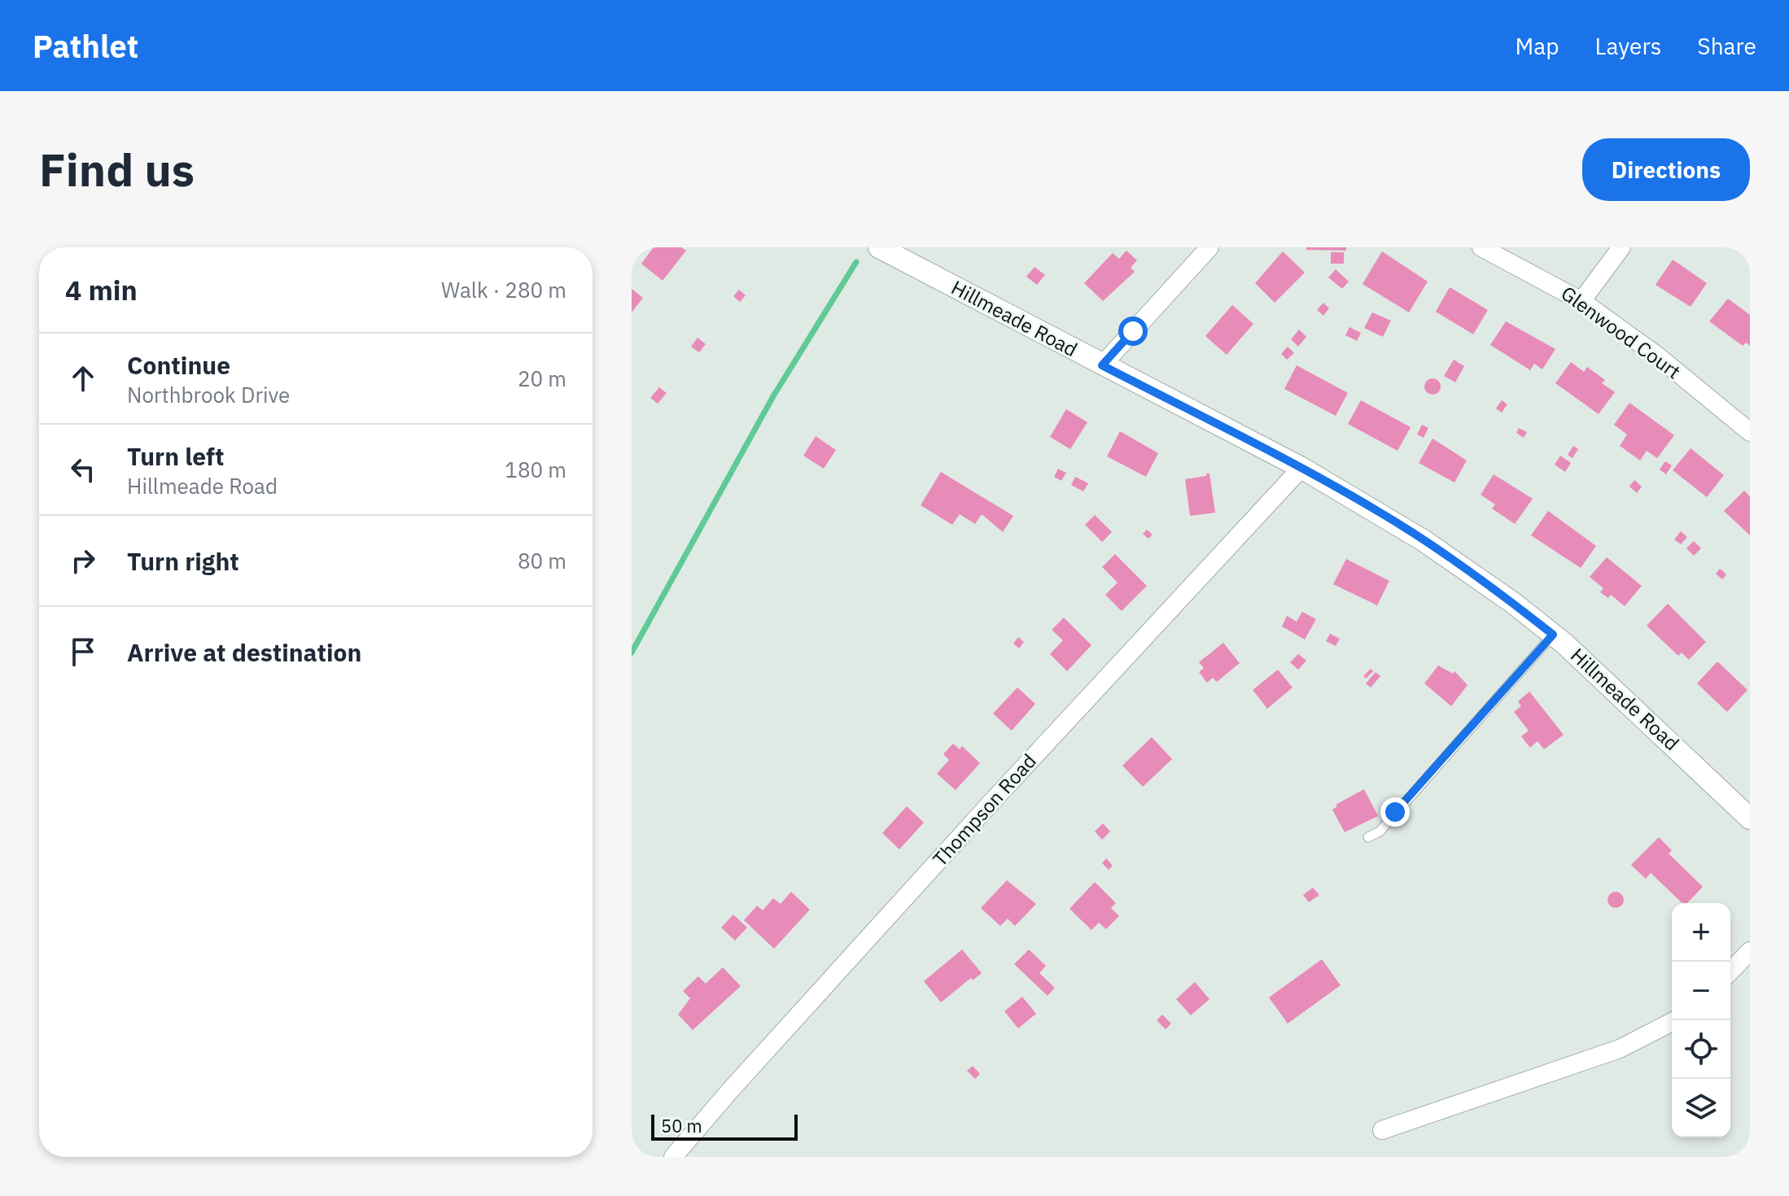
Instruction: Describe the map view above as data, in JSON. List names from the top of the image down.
{
  "streets": {
    "street": ["Hillmeade Road", "Glenwood Court", "Thompson Road"]
  },
  "crossings": [
    ["Hillmeade Road", "Thompson Road"]
  ],
  "scale_bar": "50 m",
  "page": {
    "header": "Pathlet",
    "nav": ["Map", "Layers", "Share"],
    "buttons": "Directions",
    "title": "Find us",
    "heading": ["4 min", "Walk · 280 m"],
    "list": [
      ["Continue", "Northbrook Drive", "20 m"],
      ["Turn left", "Hillmeade Road", "180 m"],
      ["Turn right", "80 m"],
      "Arrive at destination"
    ],
    "map_buttons": ["+", "−"],
    "scale": "50 m"
  }
}
